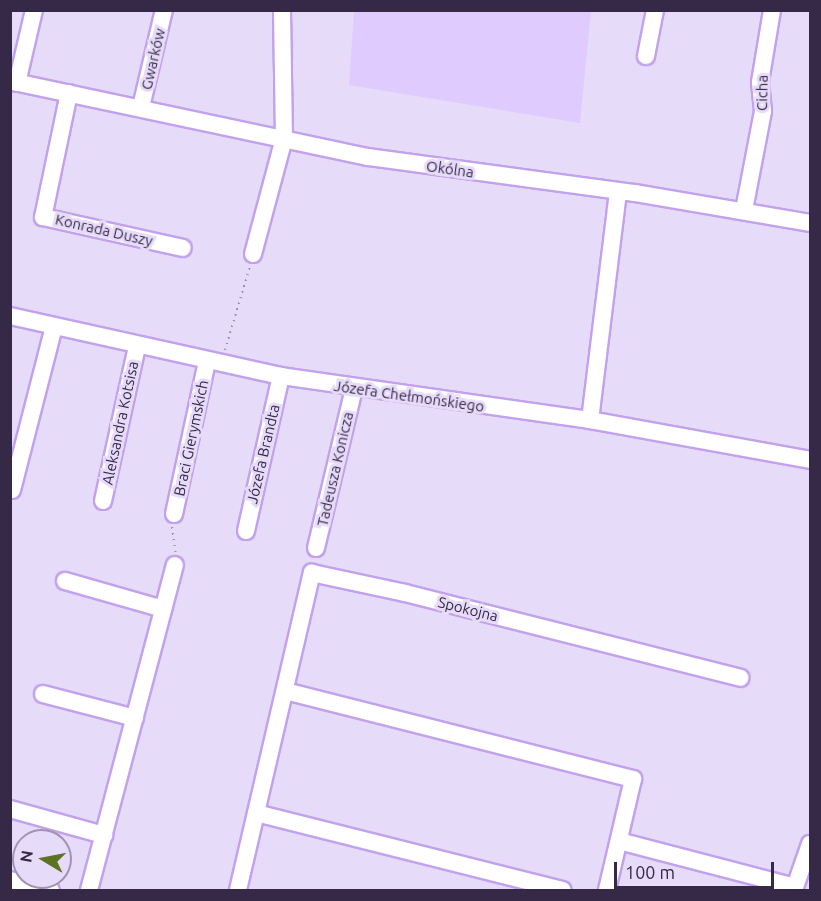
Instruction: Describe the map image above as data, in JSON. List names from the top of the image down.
{
  "streets": {
    "street": [
      "Gwarków",
      "Cicha",
      "Okólna",
      "Konrada Duszy",
      "Józefa Chełmońskiego",
      "Aleksandra Kotsisa",
      "Braci Gierymskich",
      "Józefa Brandta",
      "Tadeusza Konicza",
      "Spokojna"
    ]
  },
  "crossings": [
    ["Gwarków", "Okólna"],
    ["Cicha", "Okólna"],
    ["Okólna", "Konrada Duszy"],
    ["Józefa Chełmońskiego", "Aleksandra Kotsisa"],
    ["Józefa Chełmońskiego", "Braci Gierymskich"],
    ["Józefa Chełmońskiego", "Józefa Brandta"],
    ["Józefa Chełmońskiego", "Tadeusza Konicza"]
  ],
  "scale_bar": "100 m",
  "north": "left"
}
